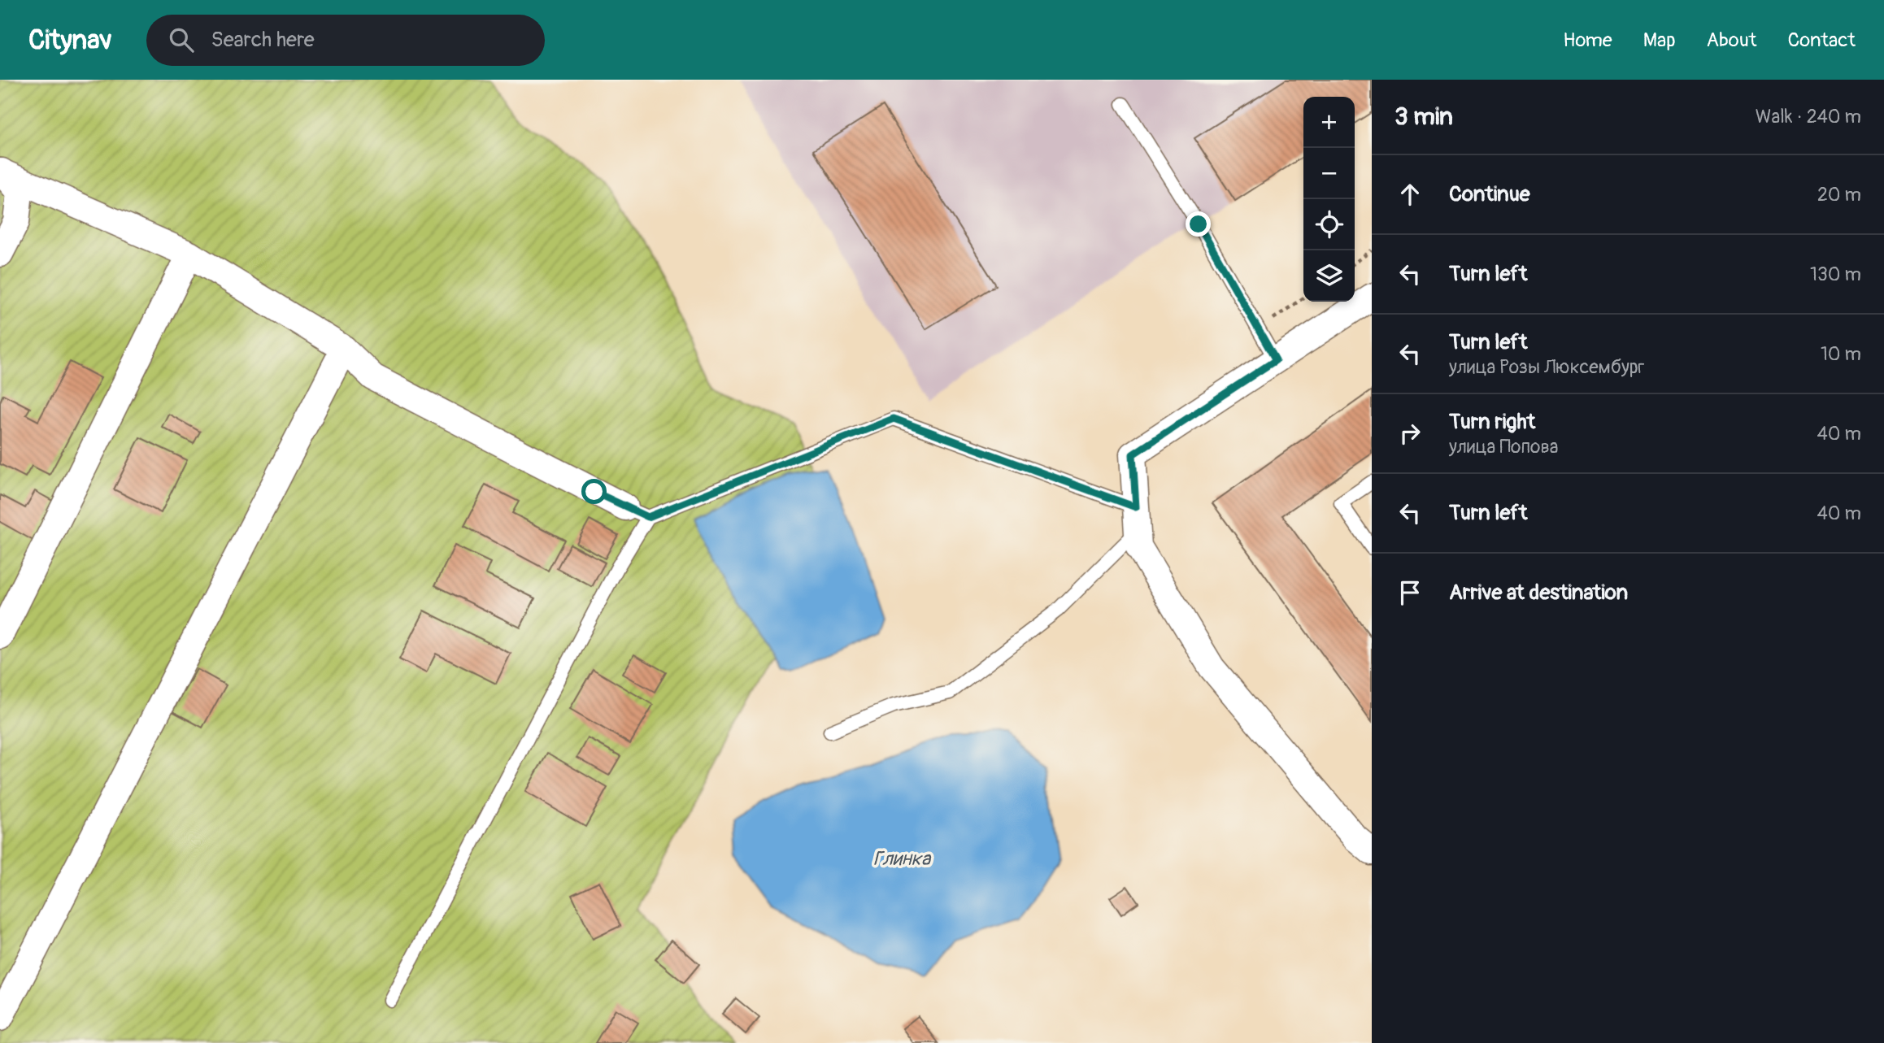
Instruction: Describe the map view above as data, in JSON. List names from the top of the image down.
{
  "water": ["Глинка"],
  "page": {
    "header": "Citynav",
    "search": "Search here",
    "nav": [
      "Home",
      "Map",
      "About",
      "Contact"
    ],
    "heading": ["3 min", "Walk · 240 m"],
    "map_buttons": ["+", "−"],
    "list": [
      ["Continue", "20 m"],
      ["Turn left", "130 m"],
      ["Turn left", "улица Розы Люксембург", "10 m"],
      ["Turn right", "улица Попова", "40 m"],
      ["Turn left", "40 m"],
      "Arrive at destination"
    ]
  }
}
